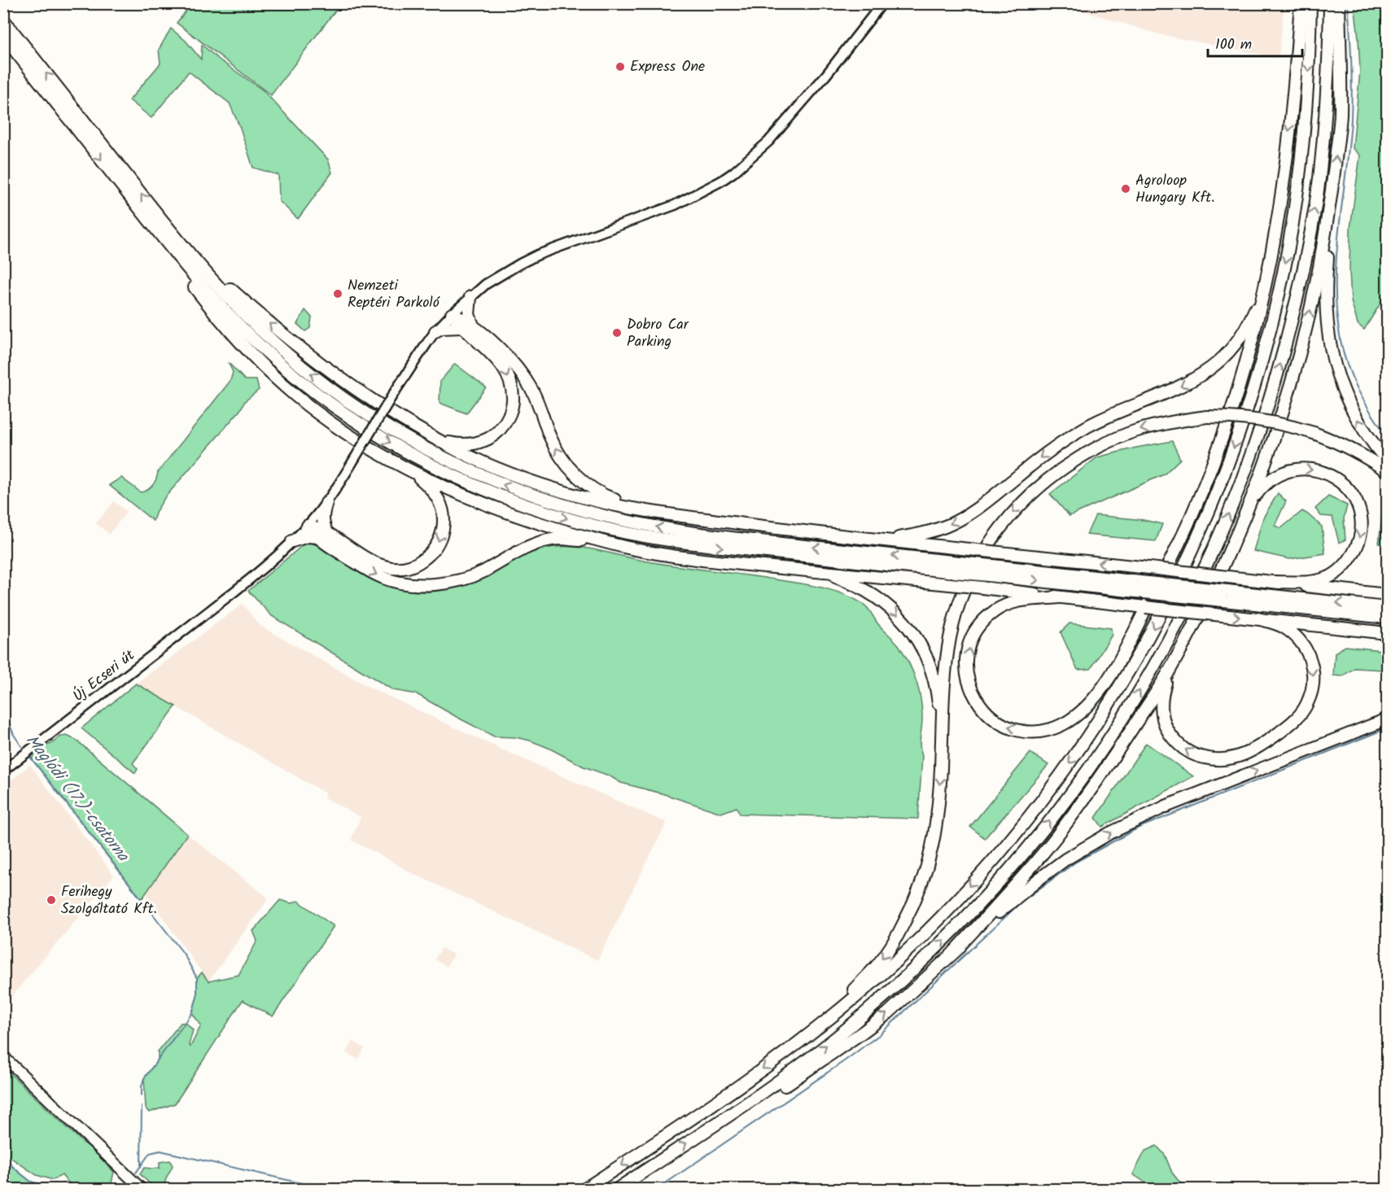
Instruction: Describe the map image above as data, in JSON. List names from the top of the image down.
{
  "streets": {
    "main road": ["Új Ecseri út"]
  },
  "water": ["Maglódi (17.)-csatorna"],
  "places": [
    "Express One",
    "Agroloop Hungary Kft.",
    "Nemzeti Reptéri Parkoló",
    "Dobro Car Parking",
    "Ferihegy Szolgáltató Kft."
  ],
  "scale_bar": "100 m"
}
